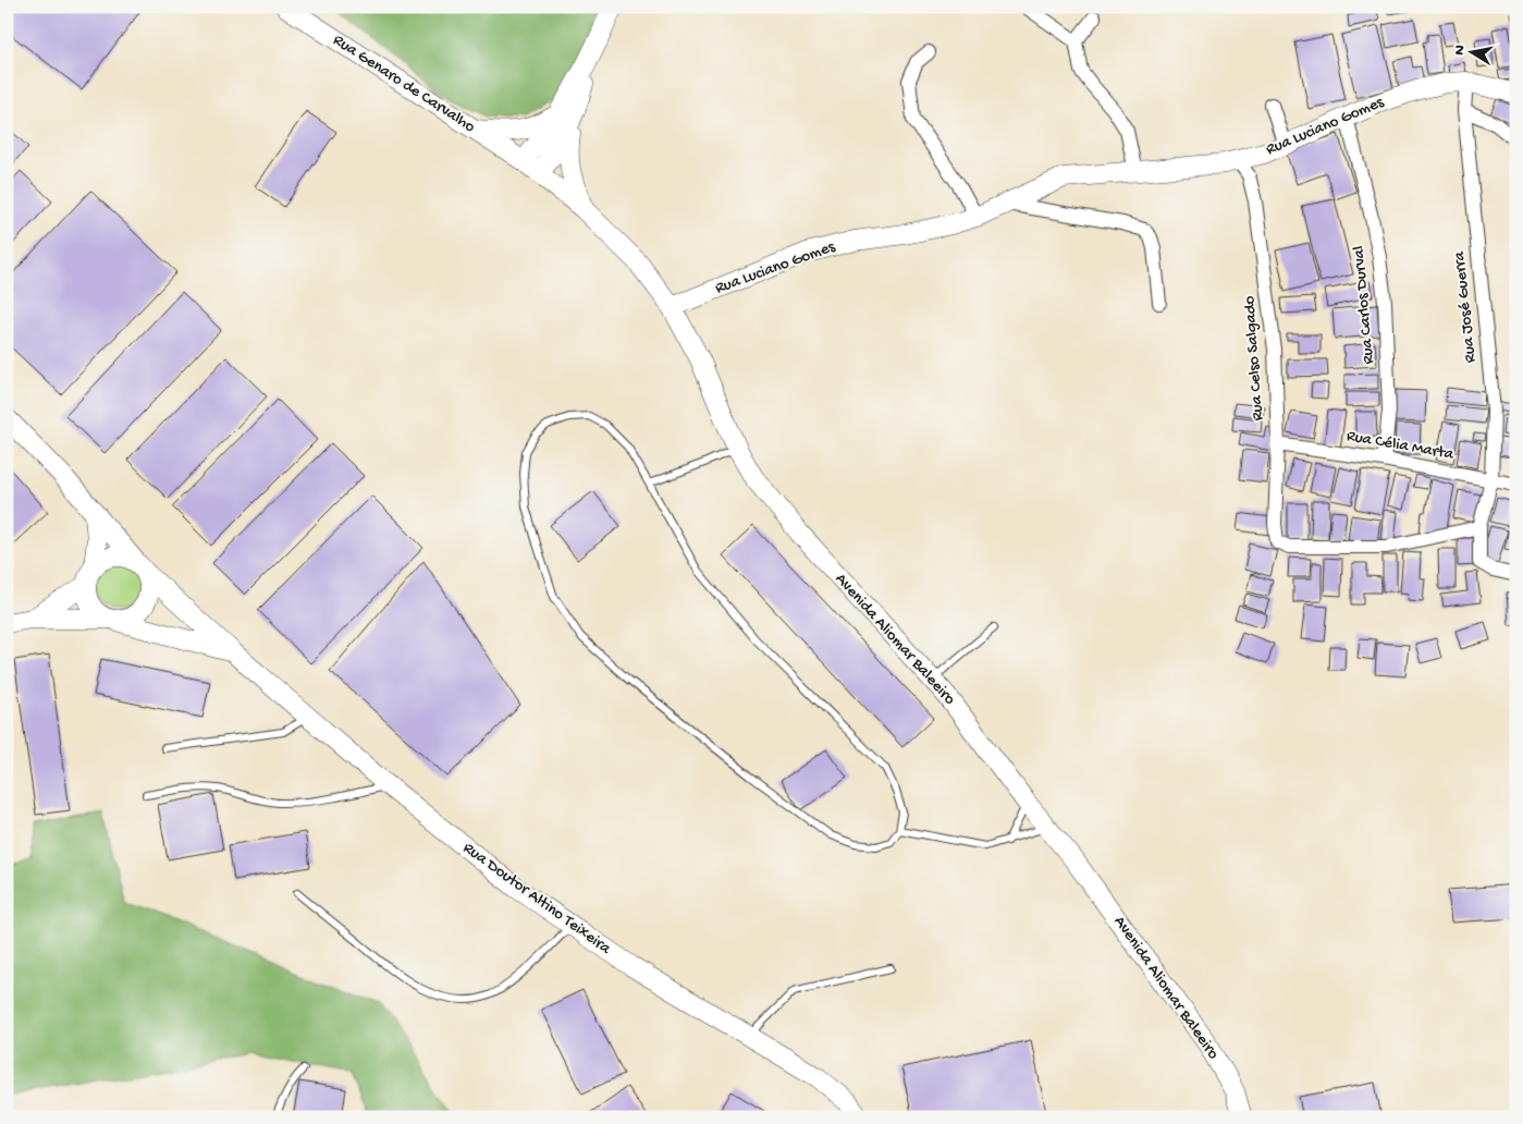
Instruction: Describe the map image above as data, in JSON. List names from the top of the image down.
{
  "streets": {
    "street": [
      "Rua Genaro de Carvalho",
      "Rua Luciano Gomes",
      "Rua Carlos Durval",
      "Rua José Guerra",
      "Rua Celso Salgado",
      "Rua Célia Marta",
      "Avenida Aliomar Baleeiro",
      "Rua Doutor Altino Teixeira"
    ]
  },
  "crossings": [
    ["Rua Genaro de Carvalho", "Avenida Aliomar Baleeiro"],
    ["Rua Luciano Gomes", "Rua Carlos Durval"],
    ["Rua Luciano Gomes", "Rua José Guerra"],
    ["Rua Luciano Gomes", "Rua Celso Salgado"],
    ["Rua Luciano Gomes", "Avenida Aliomar Baleeiro"],
    ["Rua Carlos Durval", "Rua Célia Marta"],
    ["Rua José Guerra", "Rua Celso Salgado"],
    ["Rua José Guerra", "Rua Célia Marta"],
    ["Rua Celso Salgado", "Rua Célia Marta"]
  ],
  "north": "left"
}
